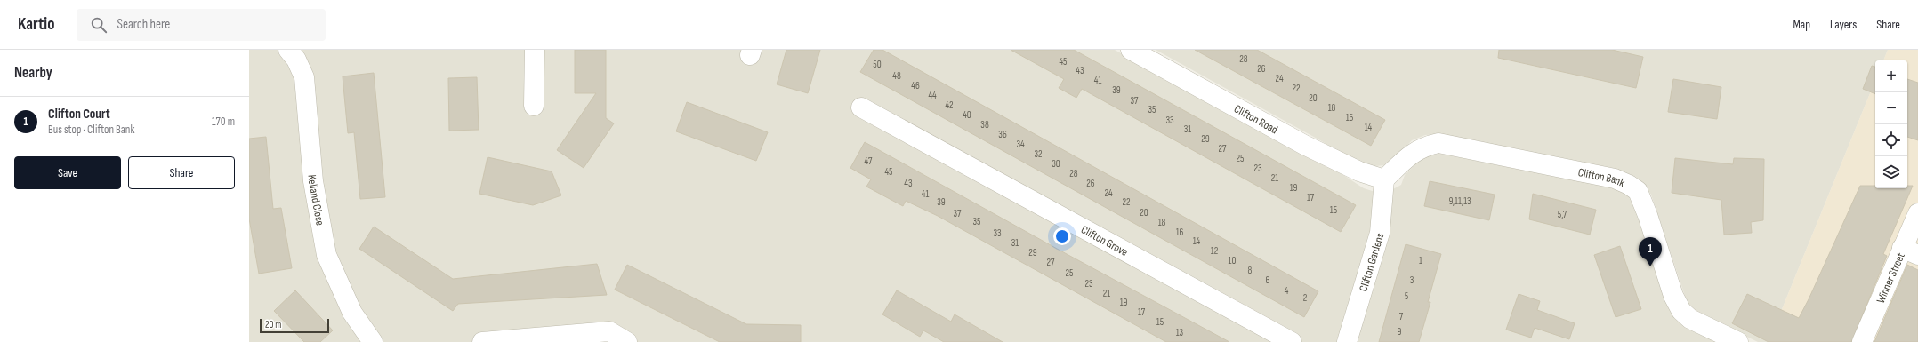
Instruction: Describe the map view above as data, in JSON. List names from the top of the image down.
{
  "streets": {
    "street": [
      "Clifton Road",
      "Clifton Bank",
      "Kelland Close",
      "Clifton Grove",
      "Clifton Gardens",
      "Winner Street"
    ]
  },
  "crossings": [
    ["Clifton Road", "Clifton Bank"],
    ["Clifton Road", "Clifton Gardens"],
    ["Clifton Bank", "Clifton Gardens"]
  ],
  "house_numbers": [
    "28",
    "45",
    "50",
    "26",
    "43",
    "48",
    "24",
    "41",
    "46",
    "22",
    "39",
    "44",
    "20",
    "37",
    "42",
    "18",
    "35",
    "40",
    "16",
    "33",
    "38",
    "14",
    "31",
    "36",
    "29",
    "34",
    "27",
    "32",
    "25",
    "47",
    "30",
    "23",
    "45",
    "28",
    "21",
    "43",
    "26",
    "19",
    "24",
    "41",
    "17",
    "9,11,13",
    "39",
    "22",
    "15",
    "20",
    "37",
    "5,7",
    "35",
    "18",
    "16",
    "33",
    "14",
    "31",
    "12",
    "29",
    "10",
    "1",
    "27",
    "8",
    "25",
    "6",
    "3",
    "23",
    "4",
    "21",
    "5",
    "2",
    "19",
    "17",
    "7",
    "15",
    "9",
    "13"
  ],
  "scale_bar": "20 m",
  "page": {
    "header": "Kartio",
    "search": "Search here",
    "nav": ["Map", "Layers", "Share"],
    "heading": "Nearby",
    "map_buttons": ["+", "−"],
    "list": [
      {
        "mark": "1",
        "name": "Clifton Court",
        "note": "Bus stop · Clifton Bank",
        "value": "170 m"
      }
    ],
    "buttons": ["Save", "Share"],
    "pins": "1",
    "scale": "20 m"
  }
}
